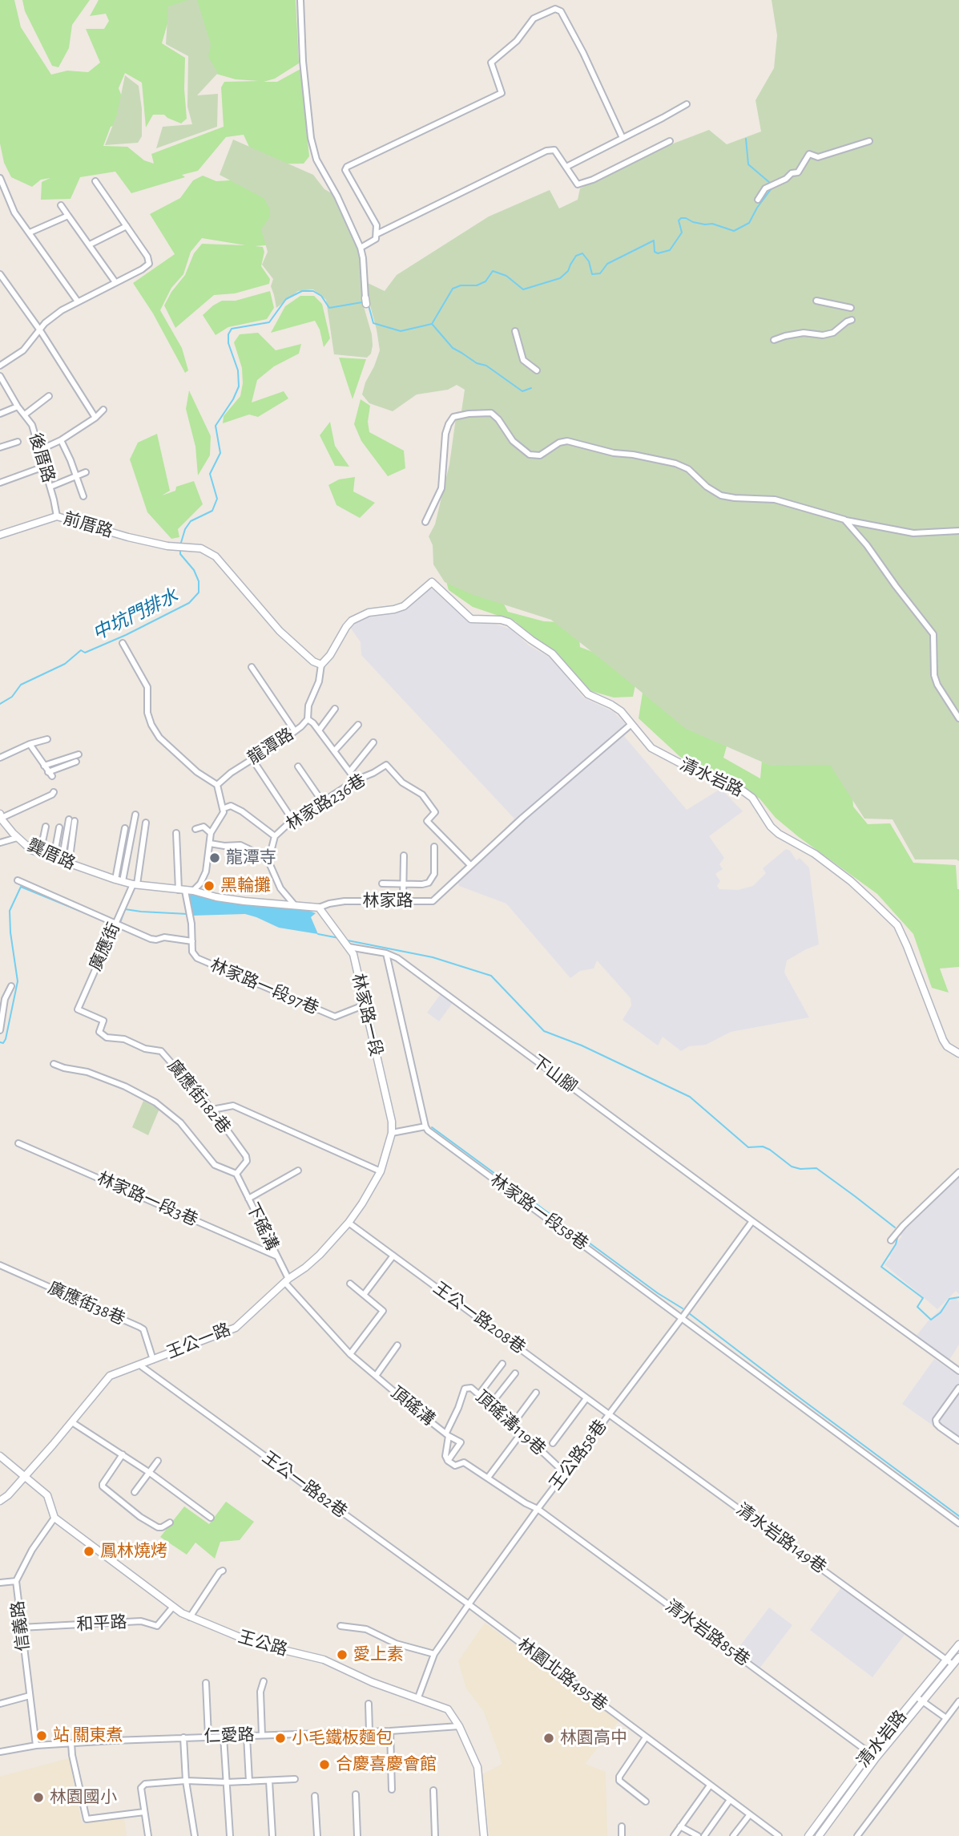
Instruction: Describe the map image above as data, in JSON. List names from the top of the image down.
{
  "streets": {
    "street": [
      "後厝路",
      "前厝路",
      "龍潭路",
      "清水岩路",
      "林家路236巷",
      "龔厝路",
      "林家路",
      "廣應街",
      "林家路一段97巷",
      "林家路一段",
      "下山腳",
      "廣應街182巷",
      "林家路一段3巷",
      "林家路一段58巷",
      "下磘溝",
      "廣應街38巷",
      "王公一路208巷",
      "王公一路",
      "頂磘溝",
      "頂磘溝119巷",
      "王公路58巷",
      "王公一路82巷",
      "清水岩路149巷",
      "和平路",
      "信義路",
      "清水岩路85巷",
      "王公路",
      "林園北路495巷",
      "仁愛路"
    ]
  },
  "crossings": [
    ["後厝路", "前厝路"],
    ["前厝路", "龍潭路"],
    ["龍潭路", "清水岩路"],
    ["清水岩路", "林家路"],
    ["清水岩路", "清水岩路149巷"],
    ["清水岩路", "清水岩路85巷"],
    ["林家路236巷", "林家路"],
    ["龔厝路", "林家路"],
    ["林家路", "廣應街"],
    ["林家路", "林家路一段97巷"],
    ["林家路", "林家路一段"],
    ["廣應街", "廣應街182巷"],
    ["林家路一段97巷", "林家路一段"],
    ["林家路一段", "下山腳"],
    ["林家路一段", "王公一路"],
    ["下山腳", "王公路58巷"],
    ["廣應街182巷", "下磘溝"],
    ["林家路一段3巷", "下磘溝"],
    ["林家路一段58巷", "王公路58巷"],
    ["下磘溝", "王公一路"],
    ["下磘溝", "頂磘溝"],
    ["廣應街38巷", "王公一路"],
    ["王公一路208巷", "王公一路"],
    ["王公一路208巷", "王公路58巷"],
    ["王公一路208巷", "清水岩路149巷"],
    ["王公一路", "頂磘溝"],
    ["王公一路", "王公一路82巷"],
    ["頂磘溝", "頂磘溝119巷"],
    ["頂磘溝119巷", "王公路58巷"],
    ["王公路58巷", "王公一路82巷"],
    ["王公路58巷", "清水岩路149巷"],
    ["王公路58巷", "清水岩路85巷"],
    ["王公路58巷", "王公路"],
    ["王公路58巷", "林園北路495巷"],
    ["王公一路82巷", "林園北路495巷"],
    ["和平路", "信義路"],
    ["和平路", "王公路"],
    ["信義路", "王公路"],
    ["信義路", "仁愛路"],
    ["王公路", "仁愛路"]
  ],
  "water": ["中坑門排水"],
  "places": [
    "龍潭寺",
    "黑輪攤",
    "鳳林燒烤",
    "愛上素",
    "站 關東煮",
    "小毛鐵板麵包",
    "林園高中",
    "合慶喜慶會館",
    "林園國小"
  ]
}
